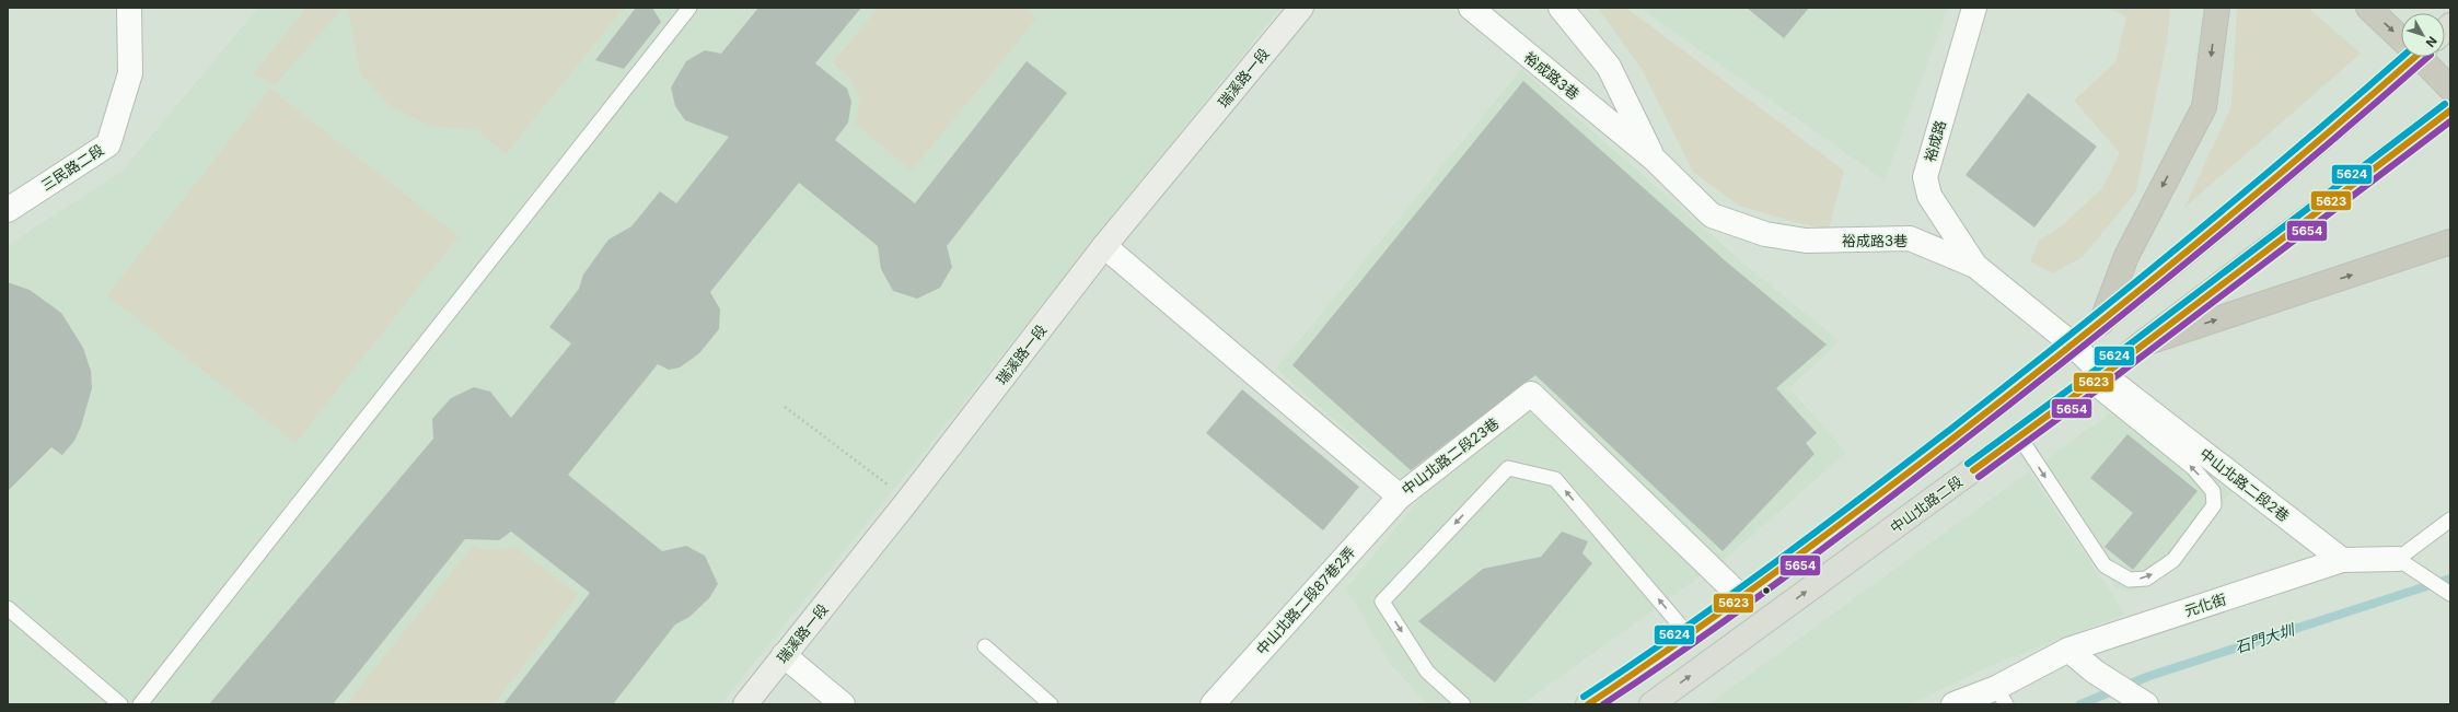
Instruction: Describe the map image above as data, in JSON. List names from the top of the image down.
{
  "streets": {
    "main road": ["中山北路二段"],
    "street": [
      "裕成路3巷",
      "瑞溪路一段",
      "裕成路",
      "三民路二段",
      "中山北路二段23巷",
      "中山北路二段2巷",
      "中山北路二段87巷2弄",
      "元化街"
    ]
  },
  "crossings": [
    ["裕成路3巷", "裕成路"],
    ["裕成路3巷", "中山北路二段2巷"],
    ["裕成路3巷", "中山北路二段"],
    ["瑞溪路一段", "中山北路二段23巷"],
    ["中山北路二段23巷", "中山北路二段87巷2弄"],
    ["中山北路二段2巷", "中山北路二段"],
    ["中山北路二段2巷", "元化街"]
  ],
  "water": ["石門大圳"],
  "lines": ["transit line 5623", "transit line 5654", "transit line 5624"],
  "north": "bottom right"
}
